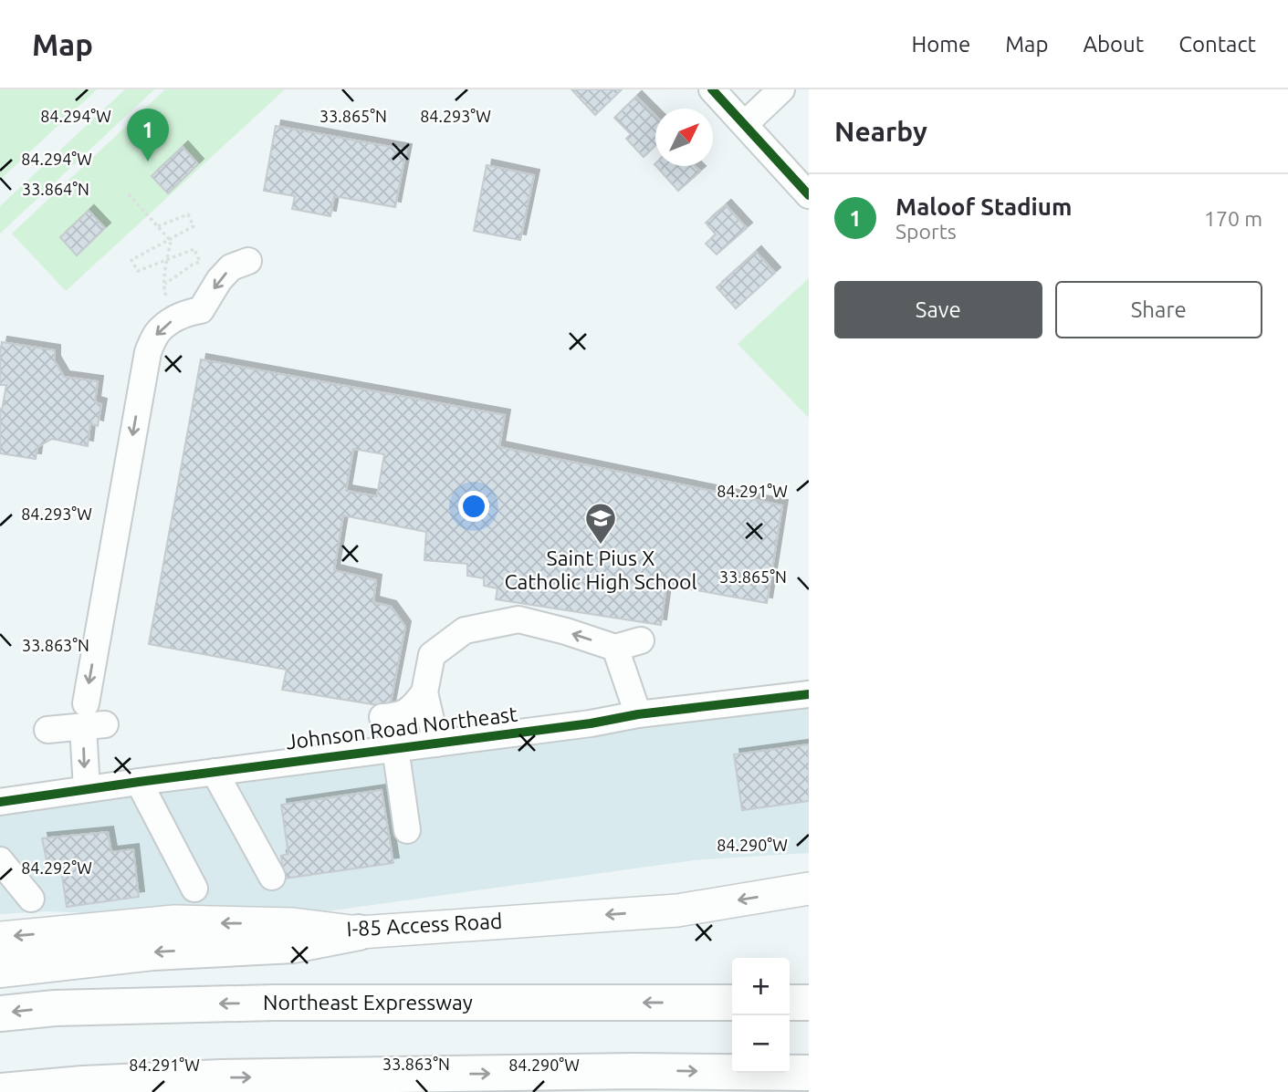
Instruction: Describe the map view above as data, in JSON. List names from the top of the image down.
{
  "streets": {
    "highway": ["Northeast Expressway"],
    "main road": ["I-85 Access Road"],
    "street": ["Johnson Road Northeast"]
  },
  "one_way": ["I-85 Access Road"],
  "places": {
    "school or university": ["Saint Pius X Catholic High School"]
  },
  "north": "top right",
  "page": {
    "header": "Map",
    "nav": [
      "Home",
      "Map",
      "About",
      "Contact"
    ],
    "heading": "Nearby",
    "pins": "1",
    "list": [
      {
        "mark": "1",
        "name": "Maloof Stadium",
        "note": "Sports",
        "value": "170 m"
      }
    ],
    "buttons": ["Save", "Share"],
    "map_buttons": ["+", "−"]
  },
  "coordinates": [
    "84.294°W",
    "84.293°W",
    "33.865°N",
    "33.864°N",
    "84.291°W",
    "33.863°N",
    "84.290°W",
    "84.292°W"
  ]
}
